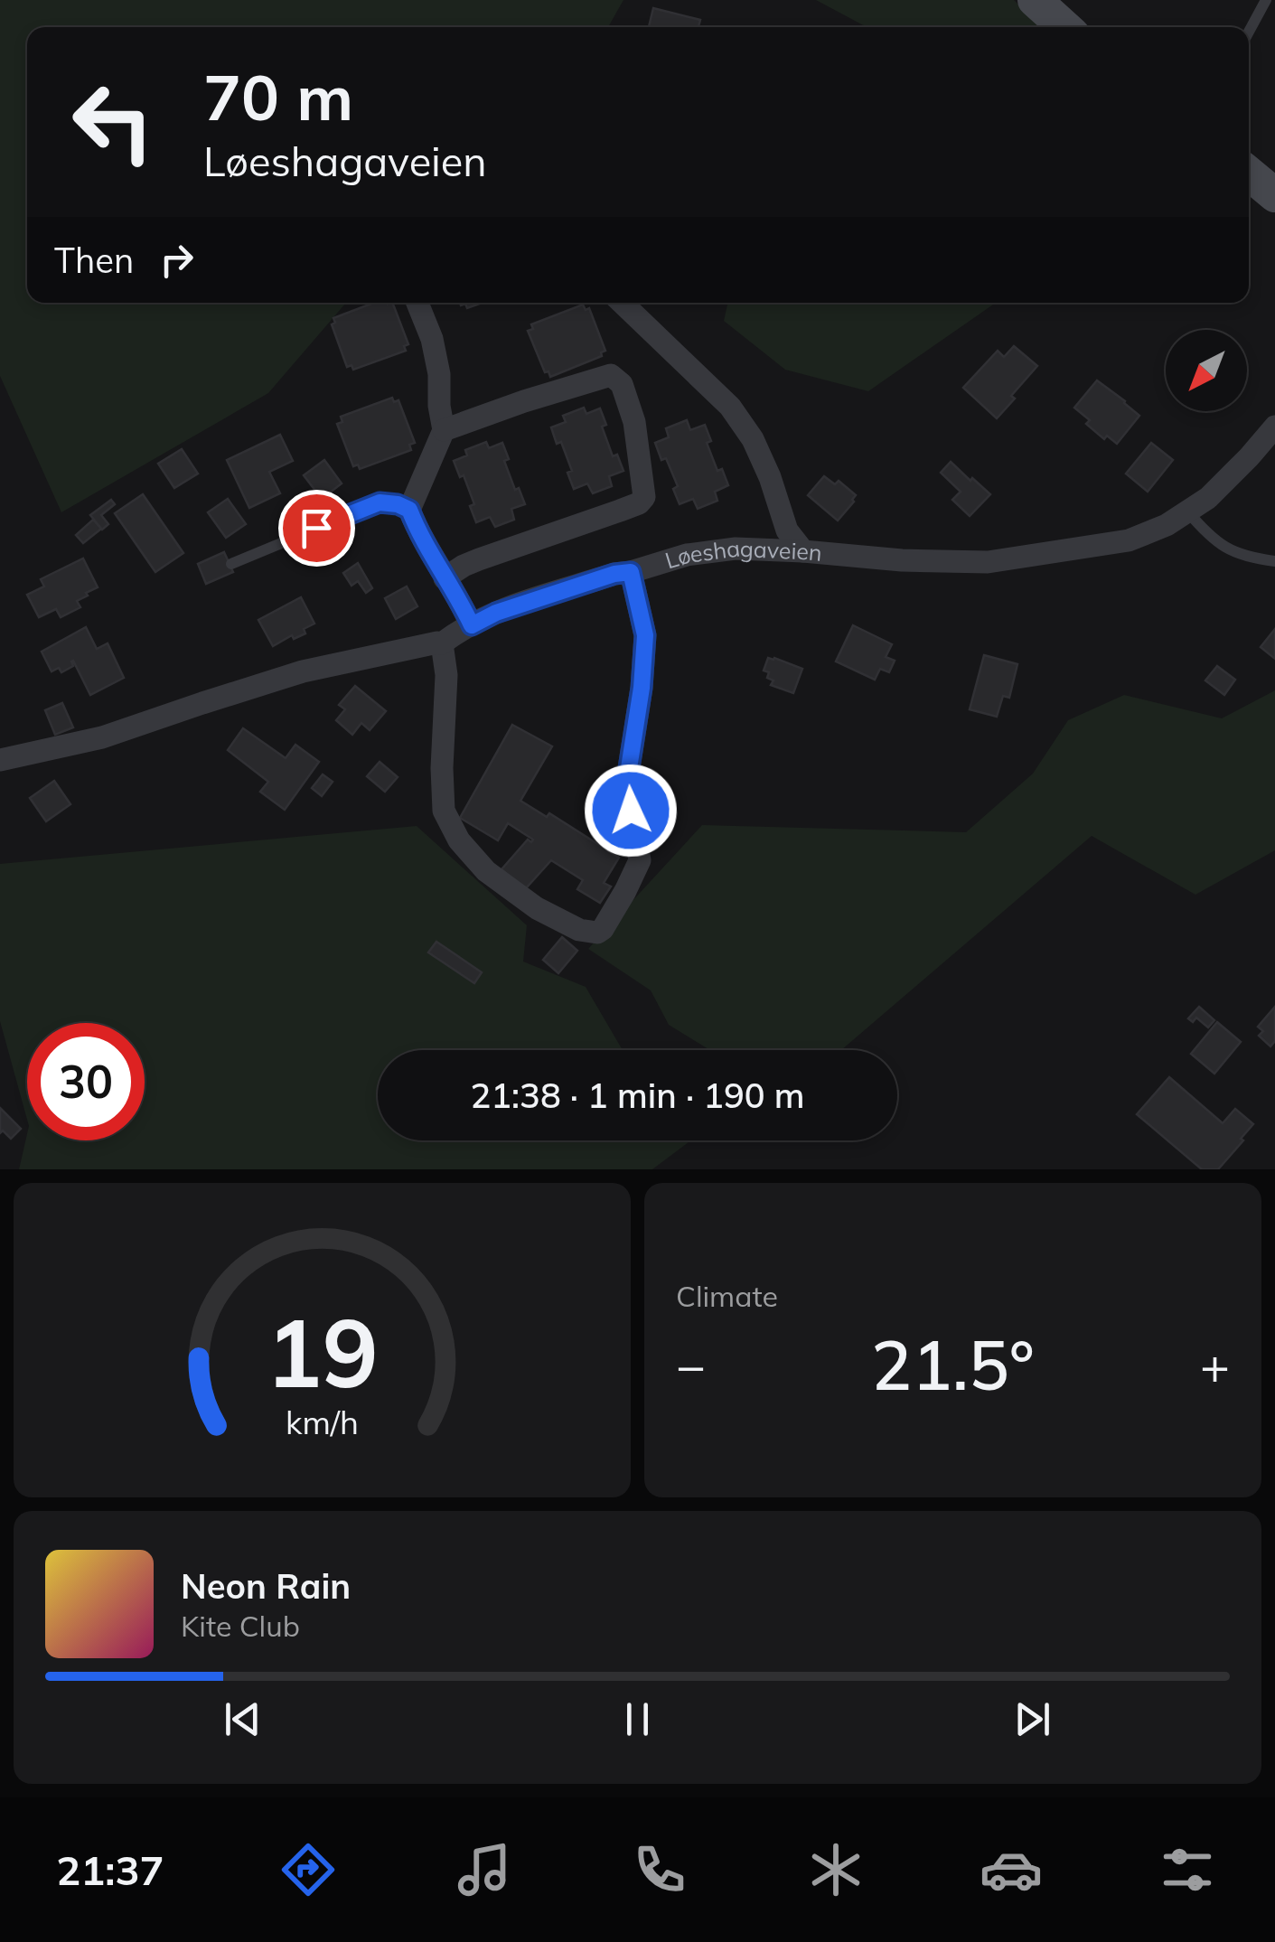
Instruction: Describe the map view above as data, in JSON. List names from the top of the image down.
{
  "streets": {
    "street": ["Løeshagaveien"]
  },
  "north": "bottom left",
  "page": {
    "turn": ["70 m", "Løeshagaveien"],
    "then": "Then",
    "limit": "30",
    "trip": "21:38 · 1 min · 190 m",
    "tile": "Climate",
    "heat": ["−", "21.5°", "+"],
    "song": ["Neon Rain", "Kite Club"],
    "tabs": "21:37",
    "gauge": ["19", "km/h"]
  }
}
